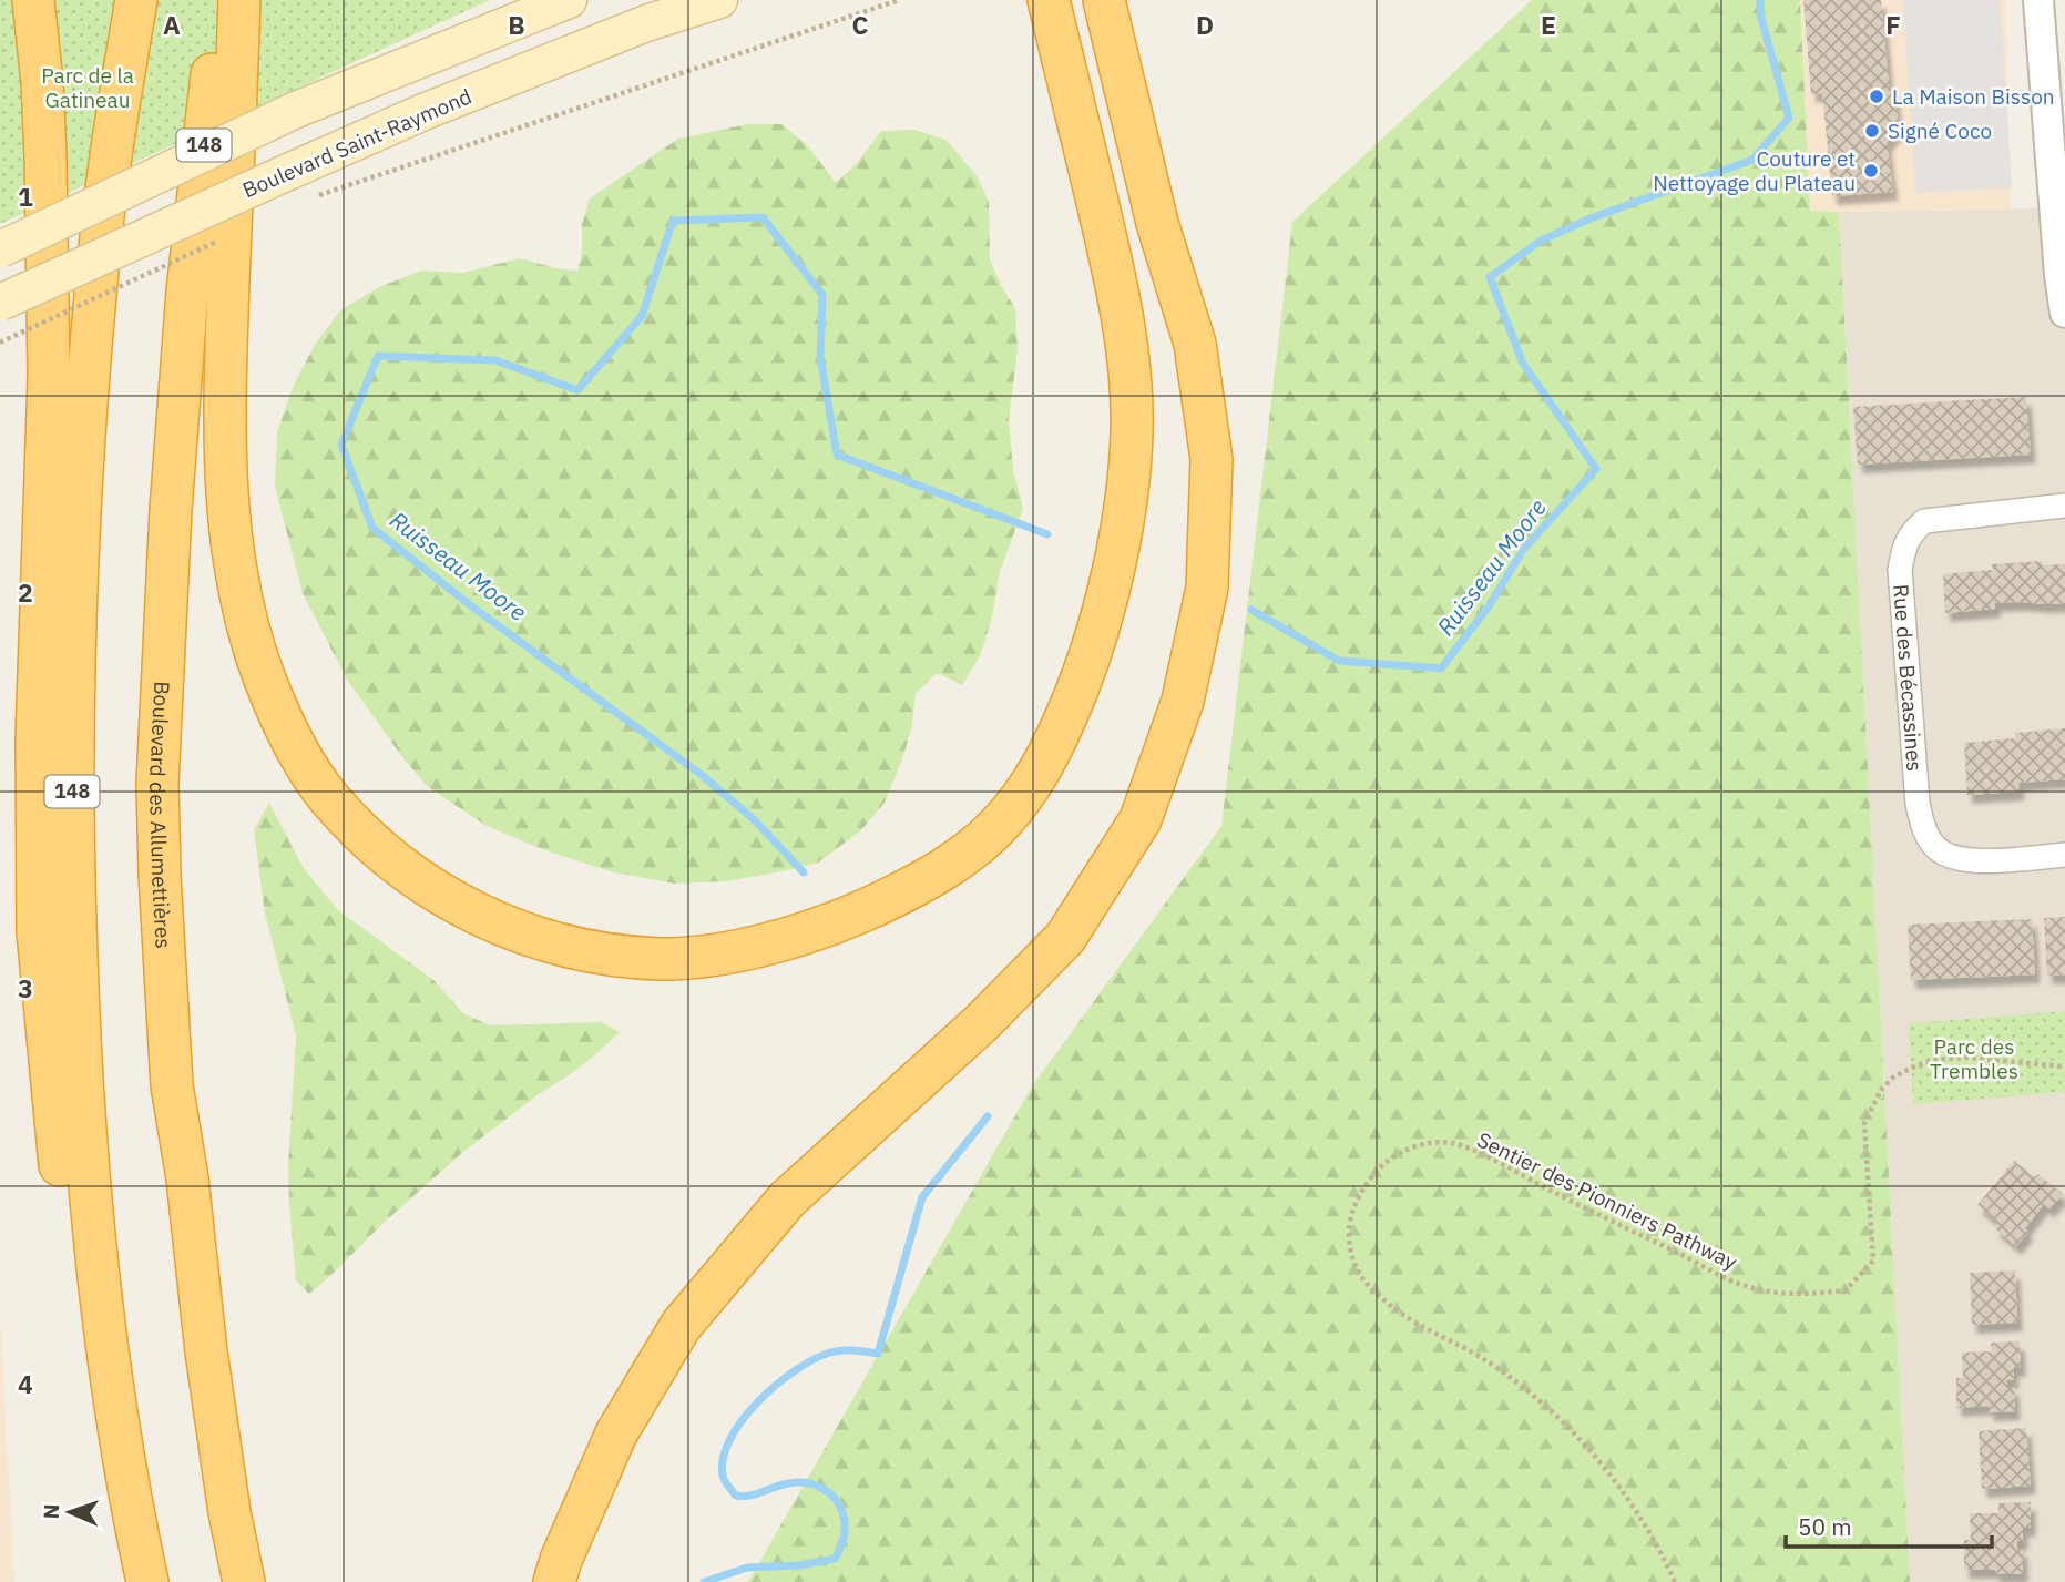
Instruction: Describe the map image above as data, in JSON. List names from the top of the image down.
{
  "streets": {
    "highway": ["148", "Boulevard des Allumettières"],
    "main road": ["Boulevard Saint-Raymond"],
    "street": ["Rue des Bécassines"],
    "path": ["Sentier des Pionniers Pathway"]
  },
  "water": ["Ruisseau Moore"],
  "parks": ["Parc de la Gatineau", "Parc des Trembles"],
  "places": ["La Maison Bisson", "Signé Coco", "Couture et Nettoyage du Plateau"],
  "scale_bar": "50 m",
  "north": "left",
  "grid": {
    "columns": [
      "A",
      "B",
      "C",
      "D",
      "E",
      "F"
    ],
    "rows": [
      "1",
      "2",
      "3",
      "4"
    ]
  }
}
